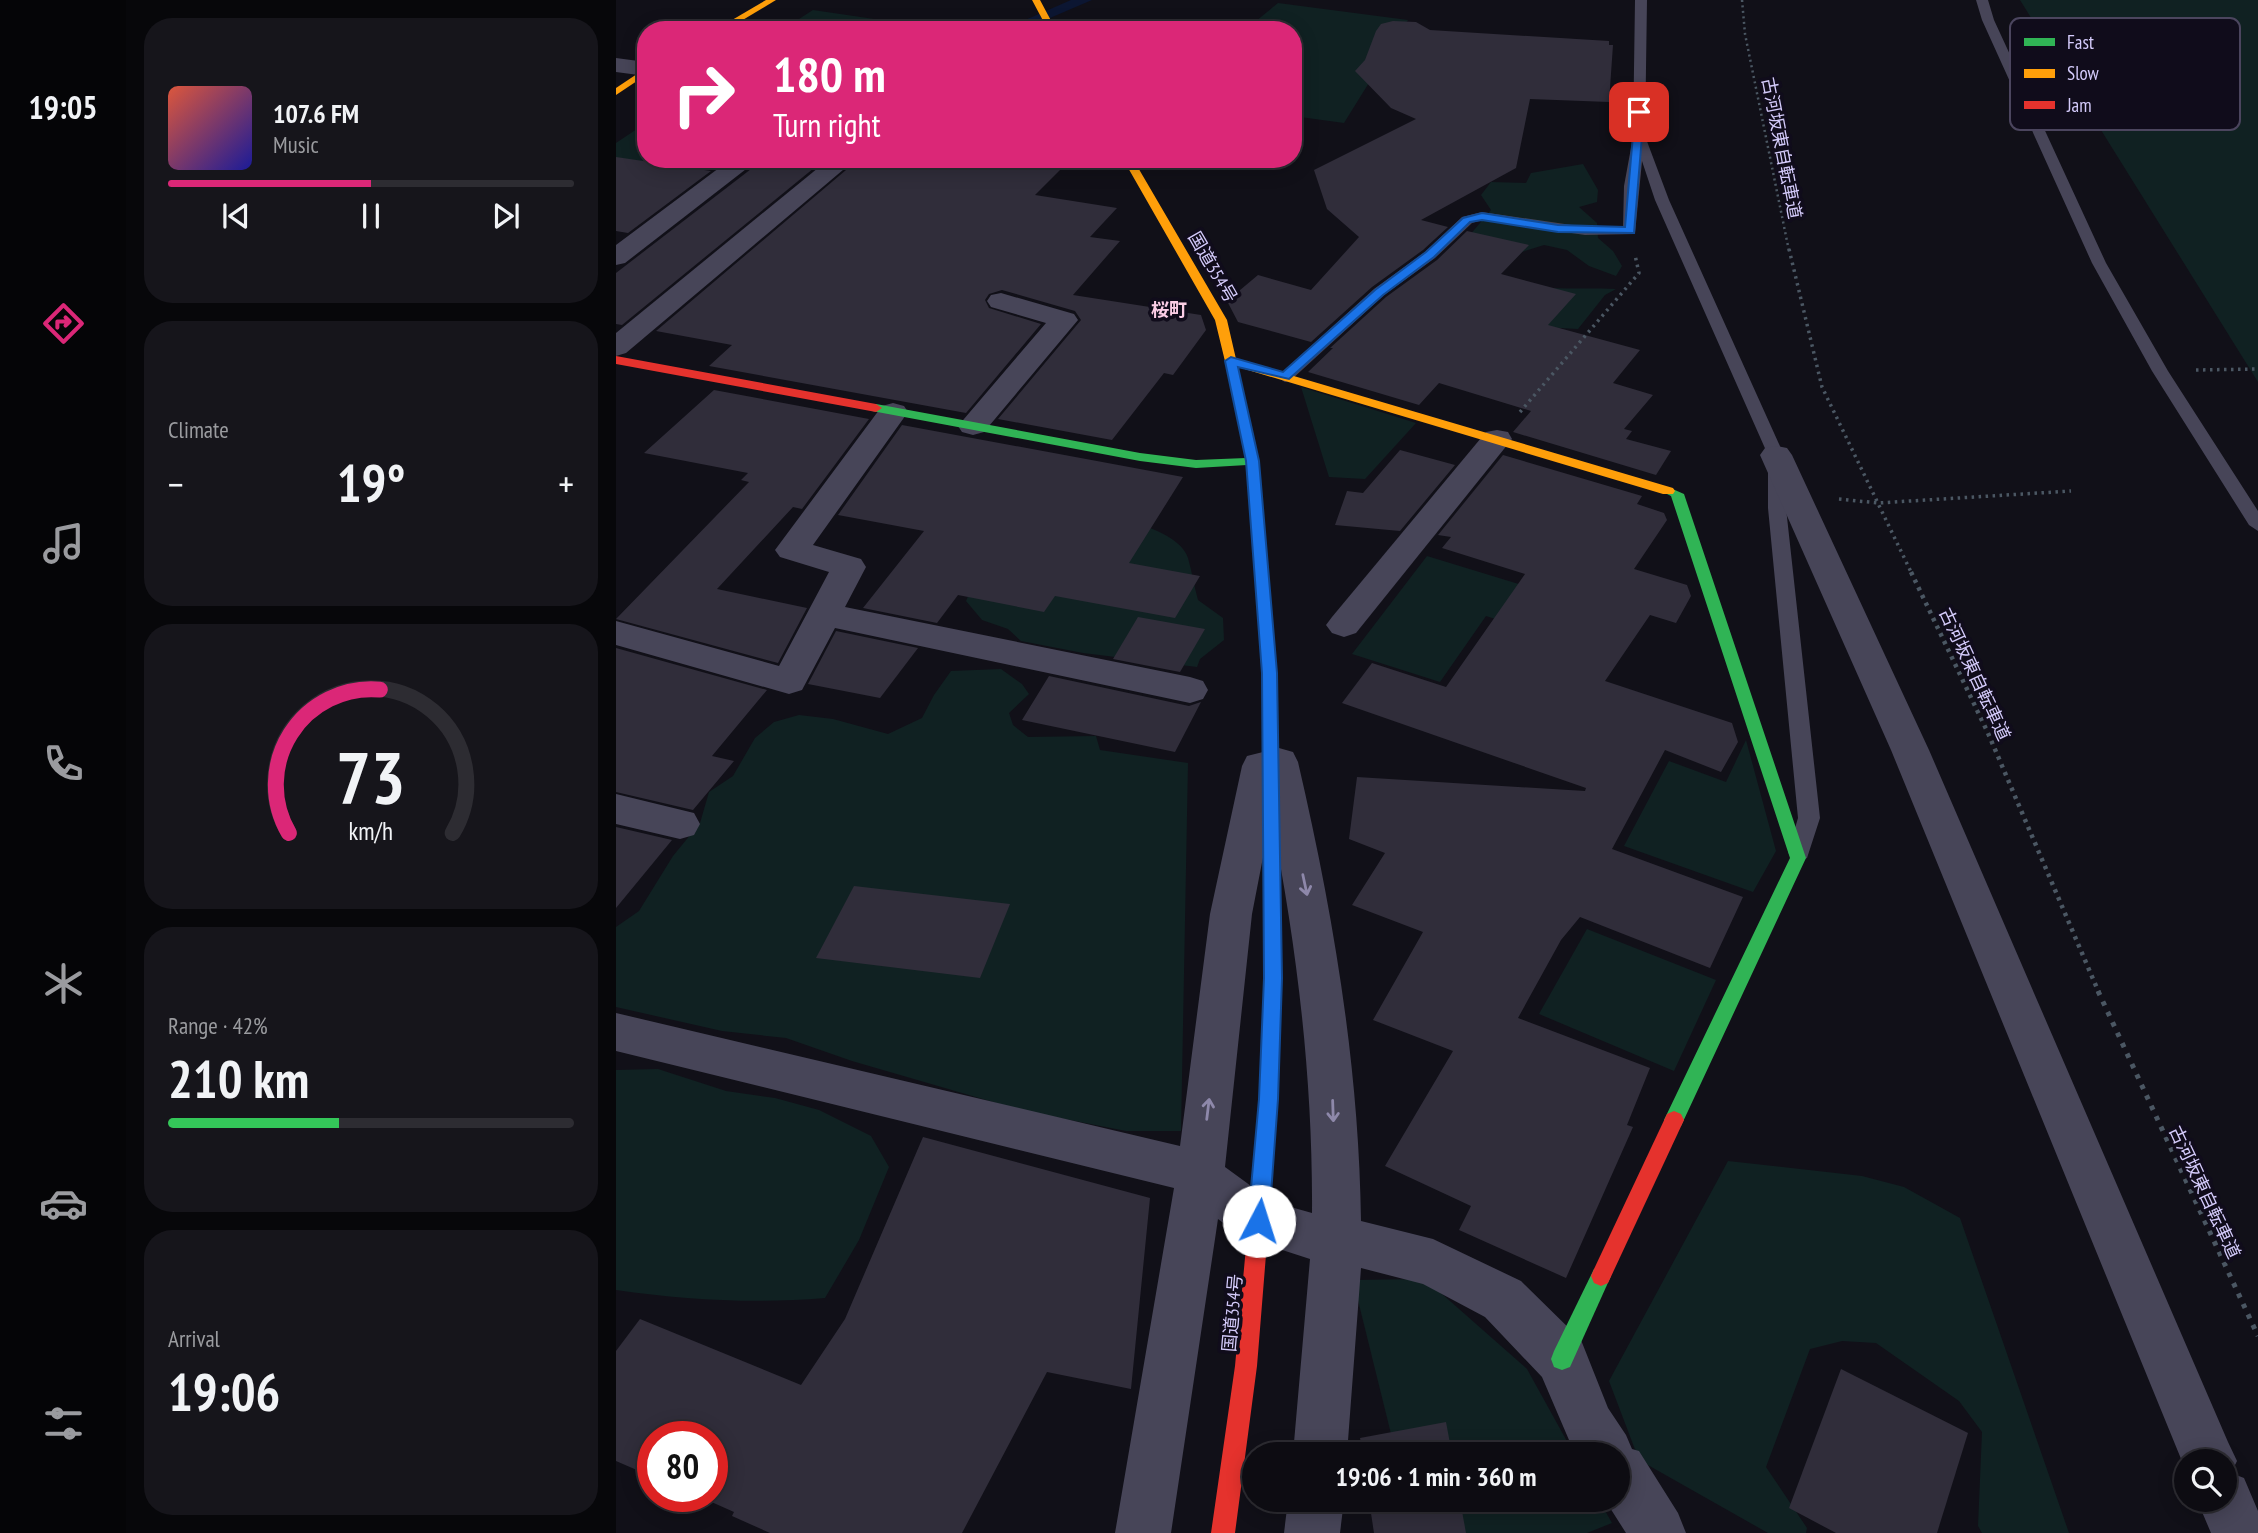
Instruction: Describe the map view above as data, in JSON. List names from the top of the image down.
{
  "streets": {
    "main road": ["国道354号"],
    "path": ["古河坂東自転車道"]
  },
  "districts": ["桜町"],
  "legend": ["Fast", "Slow", "Jam"],
  "page": {
    "tabs": "19:05",
    "turn": ["180 m", "Turn right"],
    "song": ["107.6 FM", "Music"],
    "tile": [
      "Climate",
      ["Range · 42%", "210 km"],
      ["Arrival", "19:06"]
    ],
    "heat": ["−", "19°", "+"],
    "limit": "80",
    "trip": "19:06 · 1 min · 360 m",
    "gauge": ["73", "km/h"]
  }
}
